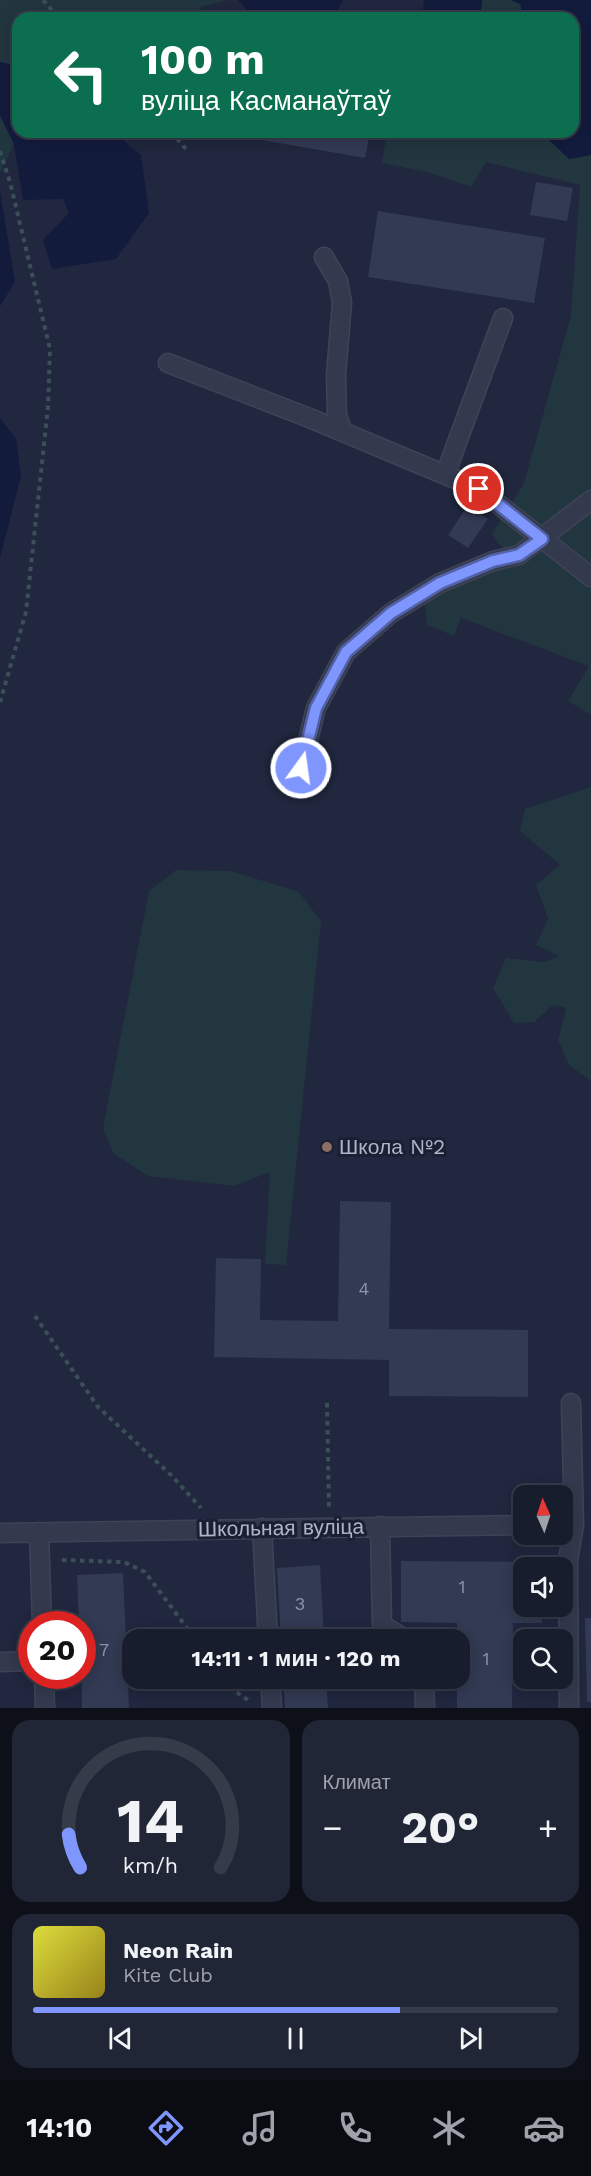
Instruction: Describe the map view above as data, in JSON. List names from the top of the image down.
{
  "streets": {
    "street": ["Школьная вуліца"]
  },
  "places": ["Школа №2"],
  "house_numbers": [
    "4",
    "1",
    "3",
    "7",
    "1"
  ],
  "north": "top",
  "page": {
    "turn": ["100 m", "вуліца Касманаўтаў"],
    "limit": "20",
    "trip": "14:11 · 1 мин · 120 m",
    "tile": "Климат",
    "heat": ["−", "20°", "+"],
    "song": ["Neon Rain", "Kite Club"],
    "tabs": "14:10",
    "gauge": ["14", "km/h"]
  }
}
